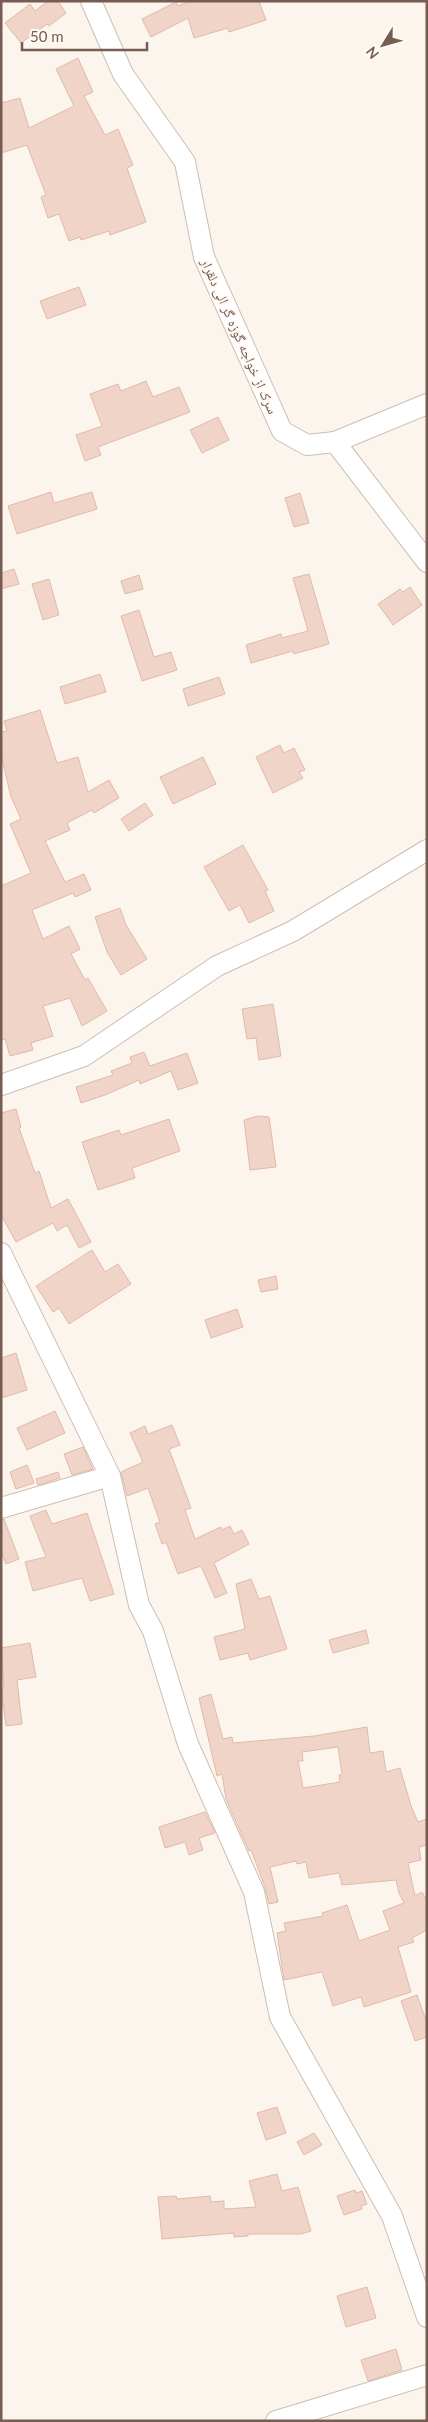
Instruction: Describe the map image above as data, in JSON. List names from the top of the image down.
{
  "streets": {
    "street": ["سرک از خواجه گوزه گر الی دلقرار"]
  },
  "scale_bar": "50 m",
  "north": "bottom left"
}
